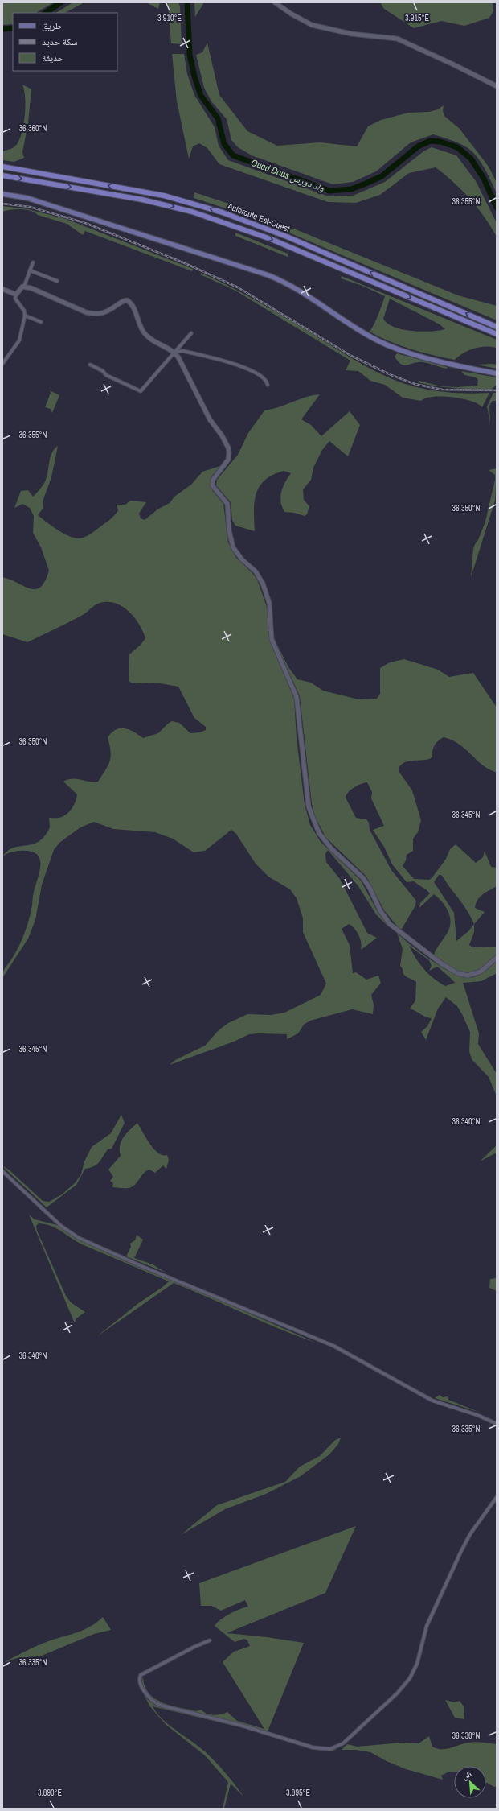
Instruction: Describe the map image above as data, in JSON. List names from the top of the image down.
{
  "streets": {
    "highway": ["Autoroute Est-Ouest"]
  },
  "water": ["Oued Dous واد دورس"],
  "legend": ["طريق", "سكة حديد", "حديقة"],
  "north": "top left",
  "coordinates": [
    "3.910°E",
    "3.915°E",
    "36.360°N",
    "36.355°N",
    "36.350°N",
    "36.345°N",
    "36.340°N",
    "36.335°N",
    "36.330°N",
    "3.890°E",
    "3.895°E"
  ]
}
